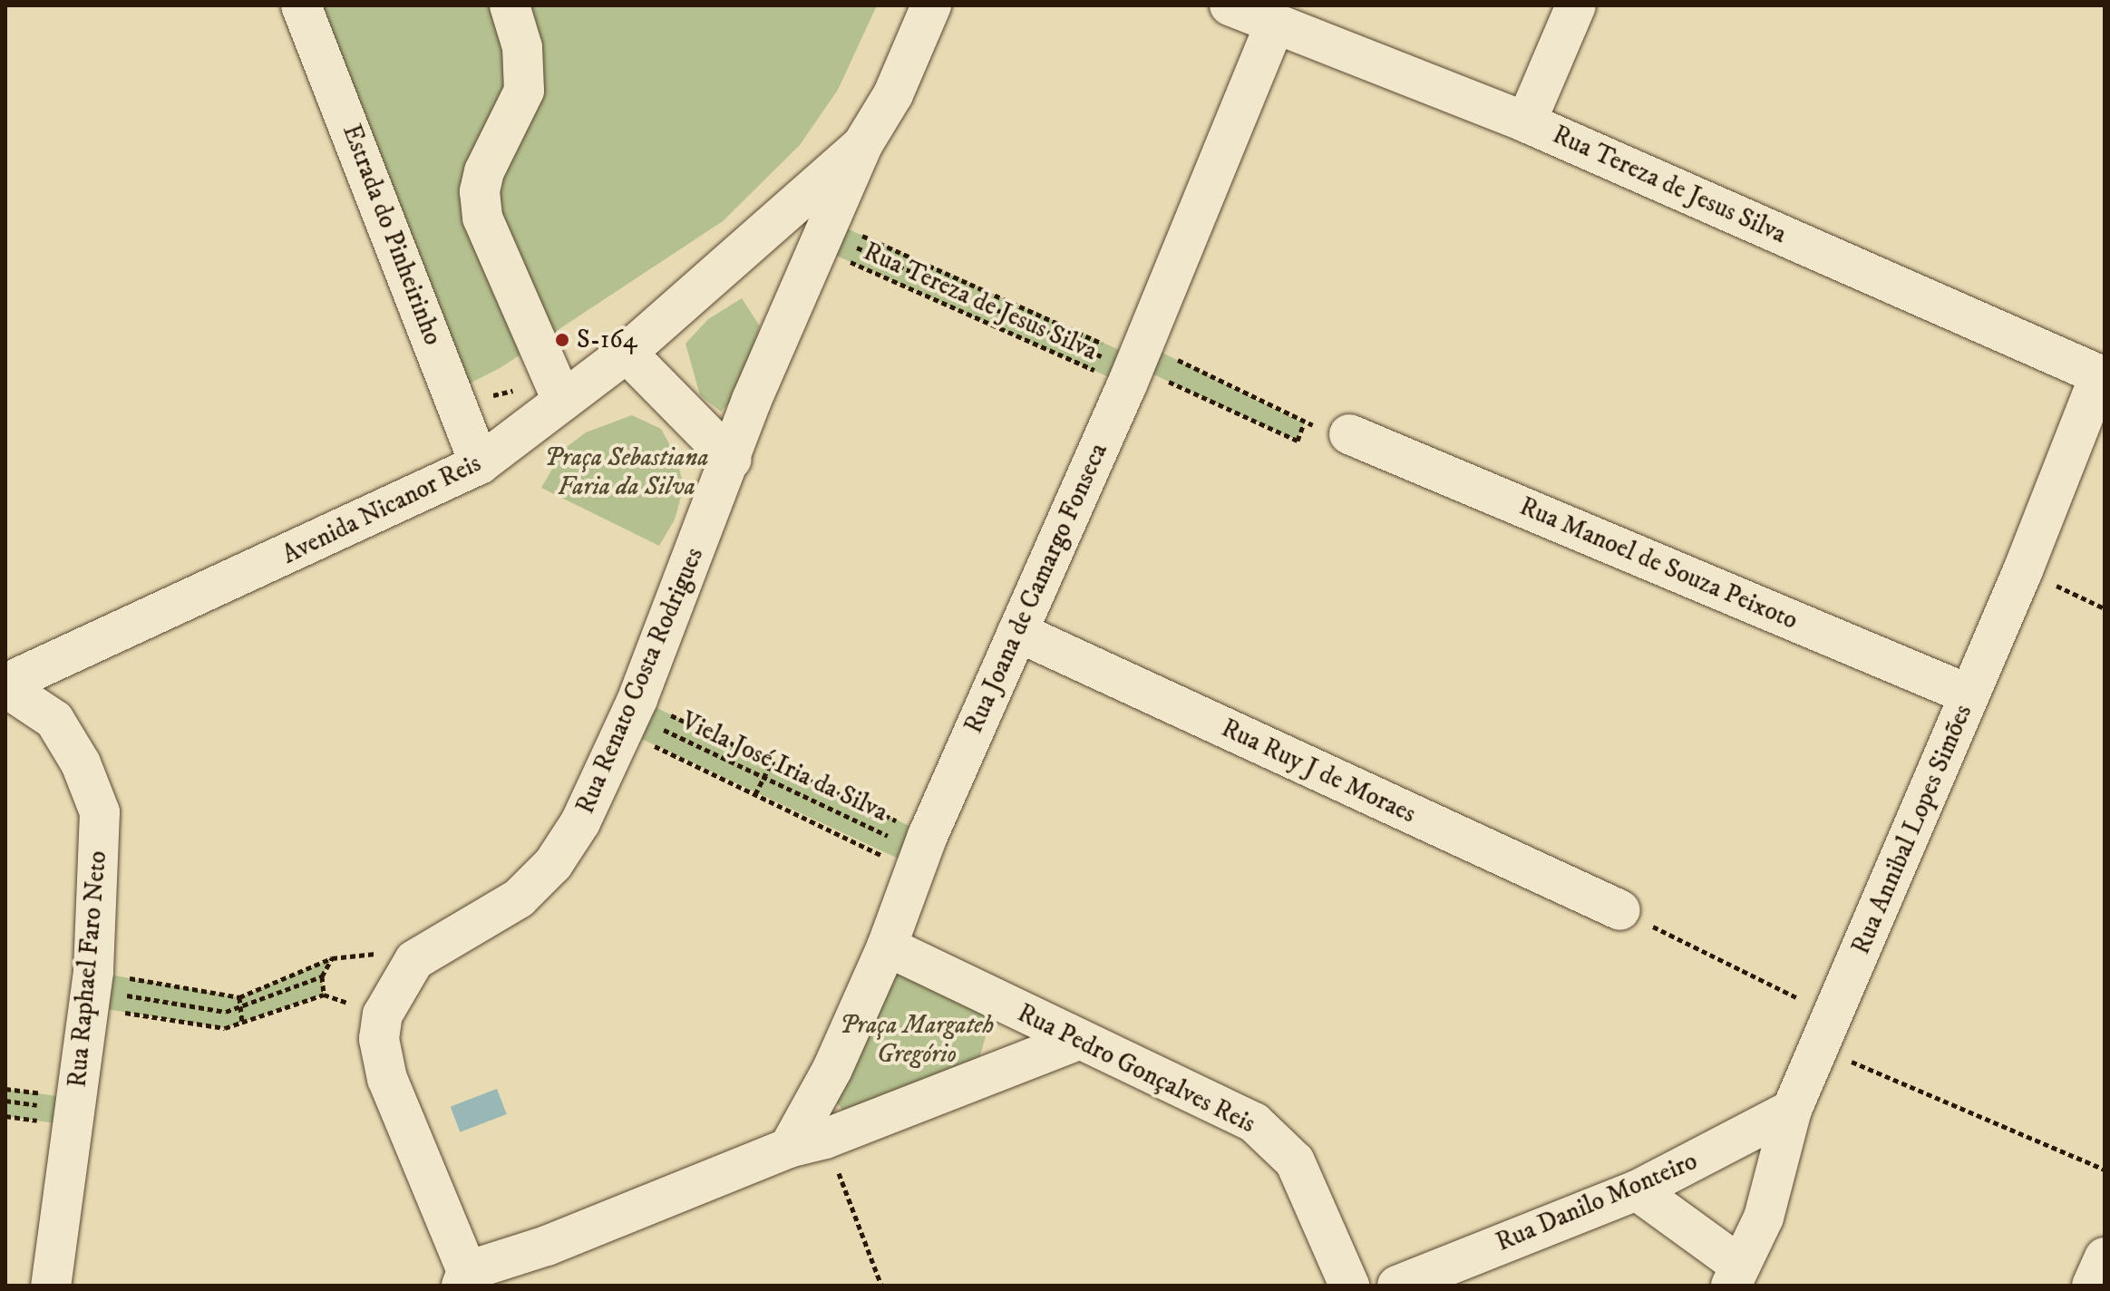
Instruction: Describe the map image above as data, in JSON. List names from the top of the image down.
{
  "streets": {
    "street": [
      "Rua Tereza de Jesus Silva",
      "Estrada do Pinheirinho",
      "Avenida Nicanor Reis",
      "Rua Manoel de Souza Peixoto",
      "Rua Joana de Camargo Fonseca",
      "Rua Renato Costa Rodrigues",
      "Rua Ruy J de Moraes",
      "Rua Annibal Lopes Simões",
      "Rua Raphael Faro Neto",
      "Rua Pedro Gonçalves Reis",
      "Rua Danilo Monteiro"
    ],
    "path": ["Viela José Iria da Silva"]
  },
  "crossings": [
    ["Rua Tereza de Jesus Silva", "Rua Joana de Camargo Fonseca"],
    ["Rua Tereza de Jesus Silva", "Rua Renato Costa Rodrigues"],
    ["Rua Tereza de Jesus Silva", "Rua Annibal Lopes Simões"],
    ["Estrada do Pinheirinho", "Avenida Nicanor Reis"],
    ["Avenida Nicanor Reis", "Rua Renato Costa Rodrigues"],
    ["Avenida Nicanor Reis", "Rua Raphael Faro Neto"],
    ["Rua Manoel de Souza Peixoto", "Rua Annibal Lopes Simões"],
    ["Rua Joana de Camargo Fonseca", "Rua Renato Costa Rodrigues"],
    ["Rua Joana de Camargo Fonseca", "Viela José Iria da Silva"],
    ["Rua Joana de Camargo Fonseca", "Rua Ruy J de Moraes"],
    ["Rua Joana de Camargo Fonseca", "Rua Pedro Gonçalves Reis"],
    ["Rua Renato Costa Rodrigues", "Viela José Iria da Silva"],
    ["Rua Renato Costa Rodrigues", "Rua Pedro Gonçalves Reis"],
    ["Rua Annibal Lopes Simões", "Rua Danilo Monteiro"]
  ],
  "parks": ["Praça Sebastiana Faria da Silva", "Praça Margateh Gregório"],
  "places": ["S-164"]
}
